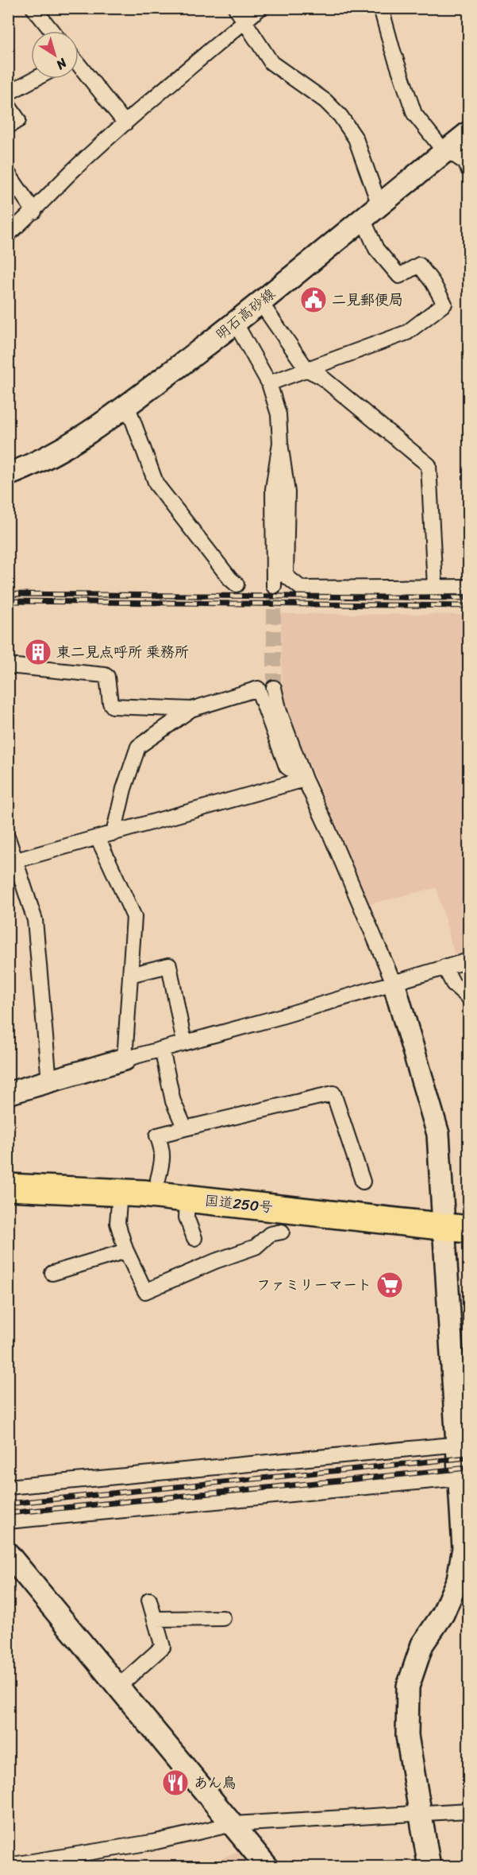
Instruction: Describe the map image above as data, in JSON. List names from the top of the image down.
{
  "streets": {
    "highway": ["国道250号"],
    "street": ["明石高砂線"]
  },
  "places": {
    "public building": ["二見郵便局"],
    "building": ["東二見点呼所 乗務所"],
    "supermarket": ["ファミリーマート"],
    "restaurant": ["あん鳥"]
  },
  "north": "bottom right"
}
